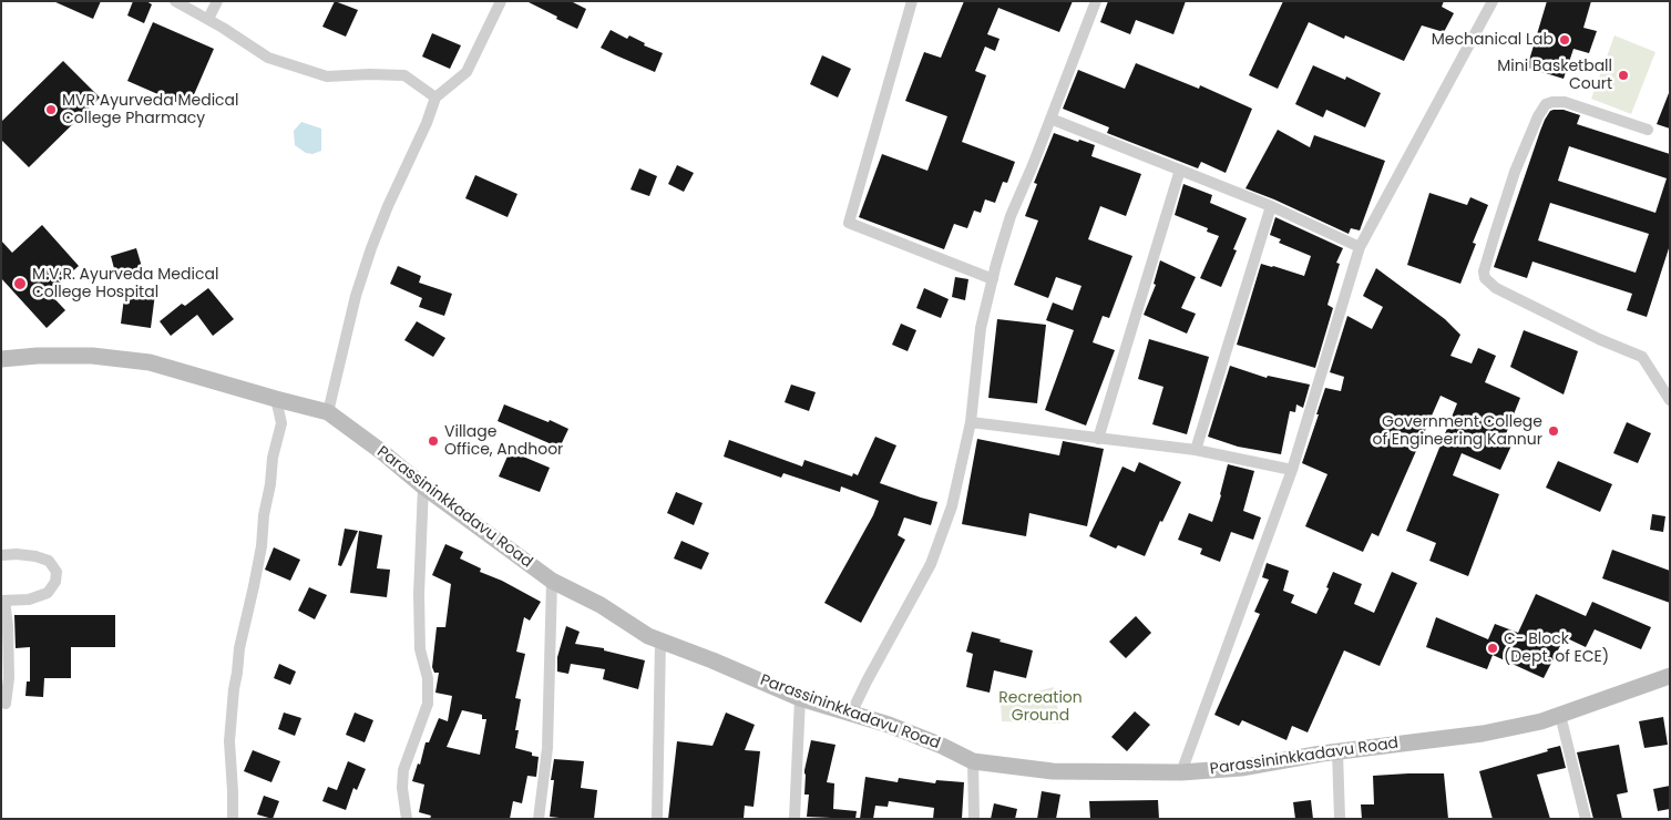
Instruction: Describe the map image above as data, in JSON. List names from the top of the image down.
{
  "streets": {
    "main road": ["Parassininkkadavu Road"]
  },
  "parks": ["Recreation Ground"],
  "places": [
    "Mechanical Lab",
    "Mini Basketball Court",
    "MVR Ayurveda Medical College Pharmacy",
    "M.V.R. Ayurveda Medical College Hospital",
    "Government College of Engineering Kannur",
    "Village Office, Andhoor",
    "C- Block (Dept. of ECE)"
  ]
}
